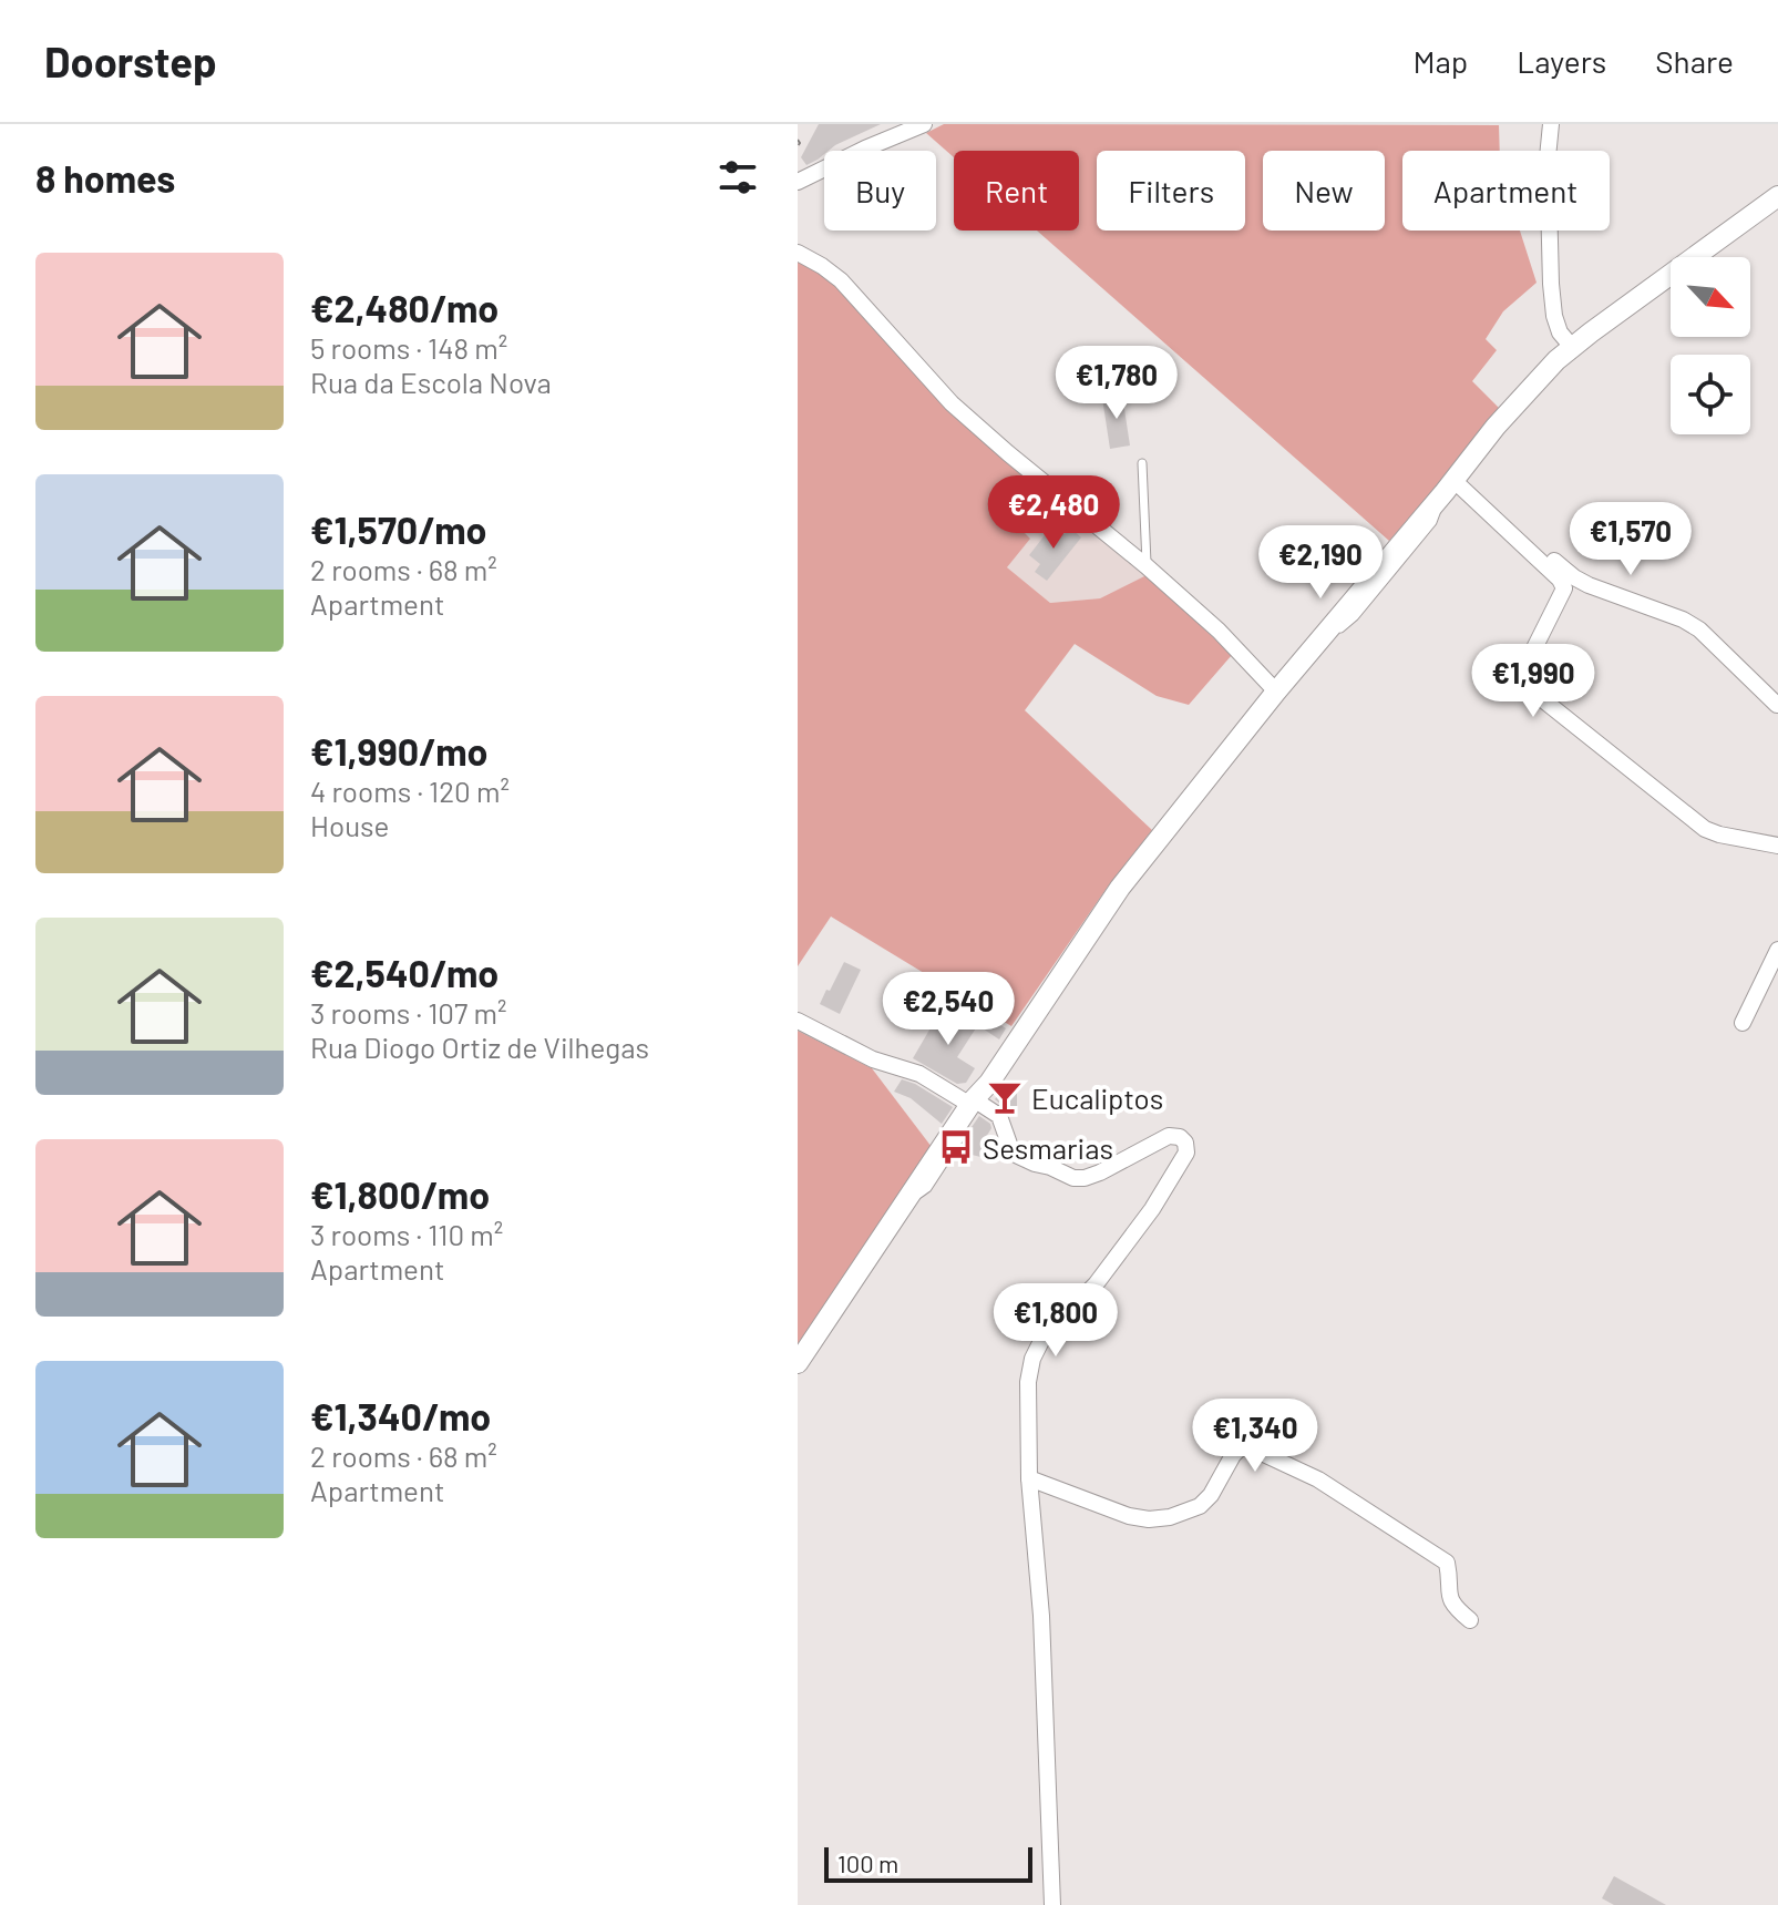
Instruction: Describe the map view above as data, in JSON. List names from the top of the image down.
{
  "places": {
    "bar": ["Eucaliptos"],
    "bus stop": ["Sesmarias"]
  },
  "scale_bar": "100 m",
  "north": "bottom right",
  "page": {
    "header": "Doorstep",
    "nav": ["Map", "Layers", "Share"],
    "heading": "8 homes",
    "chip": [
      "Buy",
      "Rent",
      "Filters",
      "New",
      "Apartment"
    ],
    "list": [
      {
        "name": "€2,480/mo",
        "note": "5 rooms · 148 m² · Rua da Escola Nova"
      },
      {
        "name": "€1,570/mo",
        "note": "2 rooms · 68 m² · Apartment"
      },
      {
        "name": "€1,990/mo",
        "note": "4 rooms · 120 m² · House"
      },
      {
        "name": "€2,540/mo",
        "note": "3 rooms · 107 m² · Rua Diogo Ortiz de Vilhegas"
      },
      {
        "name": "€1,800/mo",
        "note": "3 rooms · 110 m² · Apartment"
      },
      {
        "name": "€1,340/mo",
        "note": "2 rooms · 68 m² · Apartment"
      }
    ],
    "price": [
      "€1,780",
      "€2,480",
      "€1,570",
      "€2,190",
      "€1,990",
      "€2,540",
      "€1,800",
      "€1,340"
    ],
    "scale": "100 m"
  }
}
